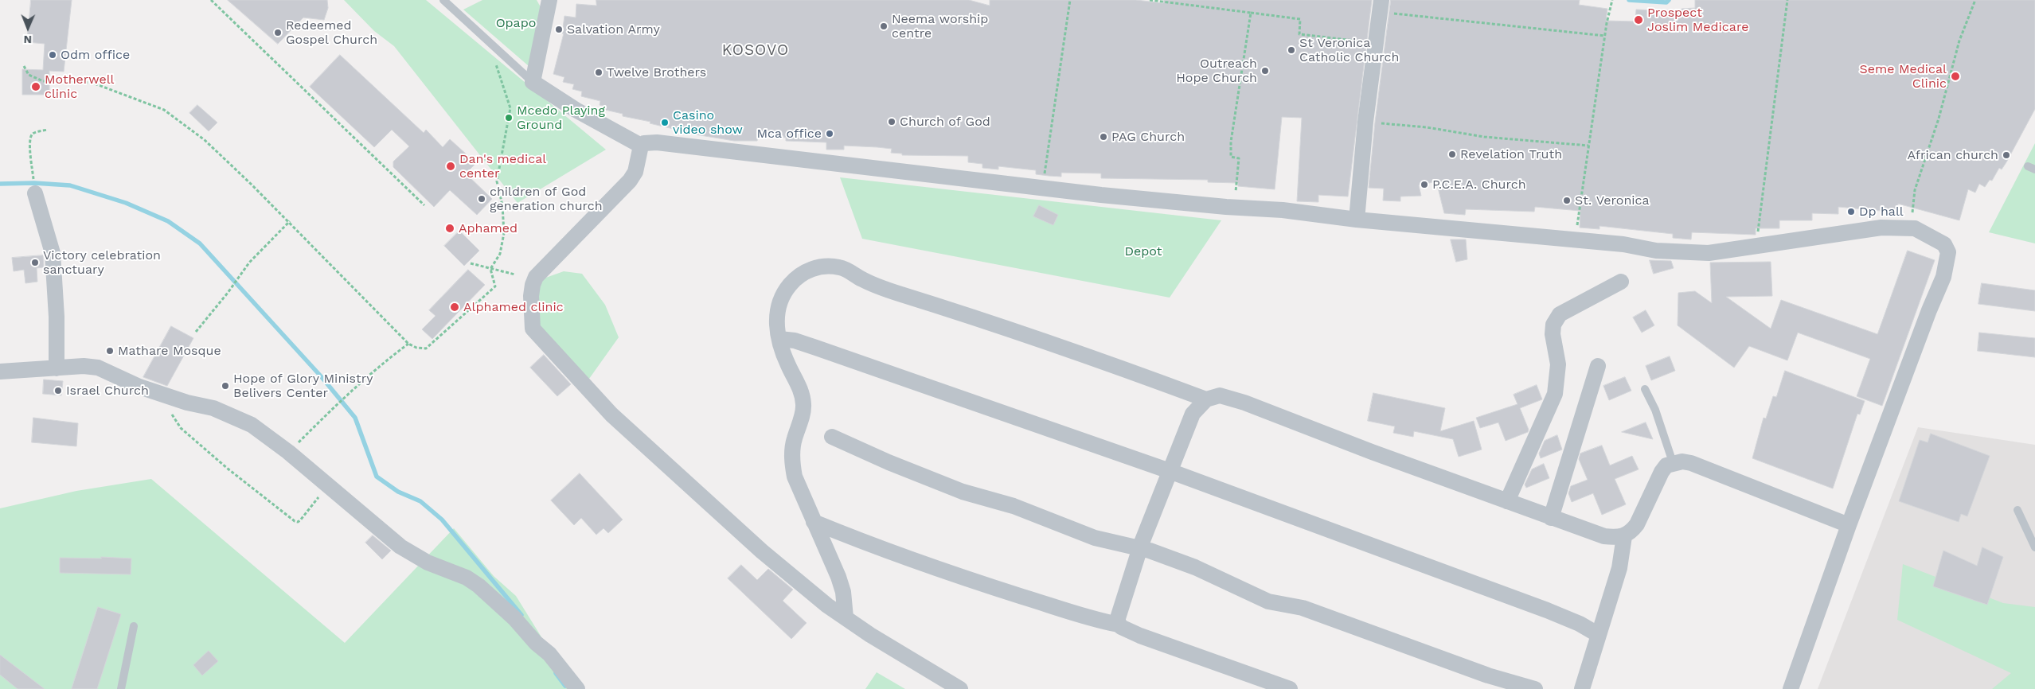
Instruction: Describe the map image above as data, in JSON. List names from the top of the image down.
{
  "districts": ["KOSOVO"],
  "parks": ["Opapo", "Depot"],
  "places": [
    "Prospect Joslim Medicare",
    "Neema worship centre",
    "Salvation Army",
    "Redeemed Gospel Church",
    "St Veronica Catholic Church",
    "Odm office",
    "Outreach Hope Church",
    "Twelve Brothers",
    "Seme Medical Clinic",
    "Motherwell clinic",
    "Mcedo Playing Ground",
    "Church of God",
    "Casino video show",
    "Mca office",
    "PAG Church",
    "Revelation Truth",
    "African church",
    "Dan's medical center",
    "P.C.E.A. Church",
    "children of God generation church",
    "St. Veronica",
    "Dp hall",
    "Aphamed",
    "Victory celebration sanctuary",
    "Alphamed clinic",
    "Mathare Mosque",
    "Hope of Glory Ministry Belivers Center",
    "Israel Church"
  ],
  "north": "bottom"
}
